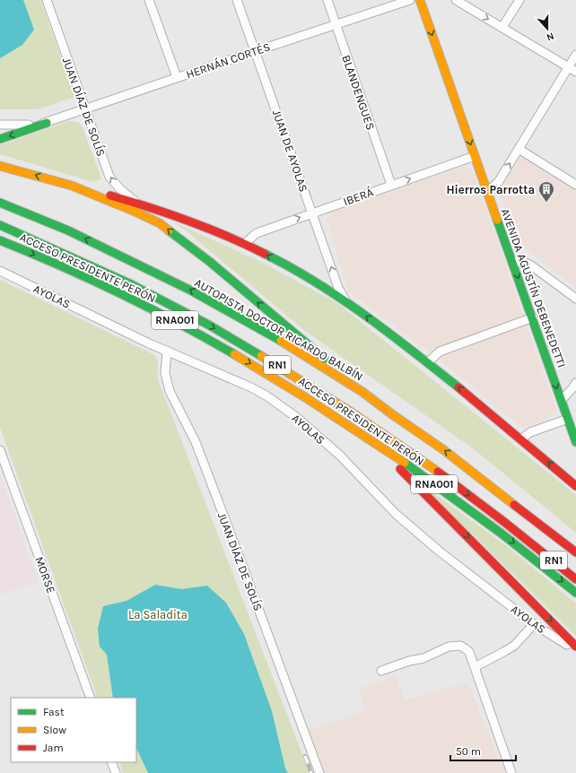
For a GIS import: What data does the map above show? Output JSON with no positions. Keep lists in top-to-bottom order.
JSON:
{
  "streets": {
    "main road": [
      "ACCESO PRESIDENTE PERÓN",
      "AVENIDA AGUSTÍN DEBENEDETTI",
      "RNA001",
      "AUTOPISTA DOCTOR RICARDO BALBÍN",
      "RN1"
    ],
    "street": [
      "HERNÁN CORTÉS",
      "BLANDENGUES",
      "JUAN DÍAZ DE SOLÍS",
      "JUAN DE AYOLAS",
      "IBERÁ",
      "AYOLAS",
      "MORSE"
    ]
  },
  "crossings": [
    ["HERNÁN CORTÉS", "BLANDENGUES"],
    ["HERNÁN CORTÉS", "JUAN DÍAZ DE SOLÍS"],
    ["HERNÁN CORTÉS", "JUAN DE AYOLAS"],
    ["BLANDENGUES", "IBERÁ"],
    ["JUAN DÍAZ DE SOLÍS", "AYOLAS"],
    ["JUAN DE AYOLAS", "IBERÁ"],
    ["IBERÁ", "AVENIDA AGUSTÍN DEBENEDETTI"]
  ],
  "one_way": ["IBERÁ", "AVENIDA AGUSTÍN DEBENEDETTI"],
  "parks": ["La Saladita"],
  "places": {
    "building": ["Hierros Parrotta"]
  },
  "legend": ["Fast", "Slow", "Jam"],
  "scale_bar": "50 m",
  "north": "bottom"
}
